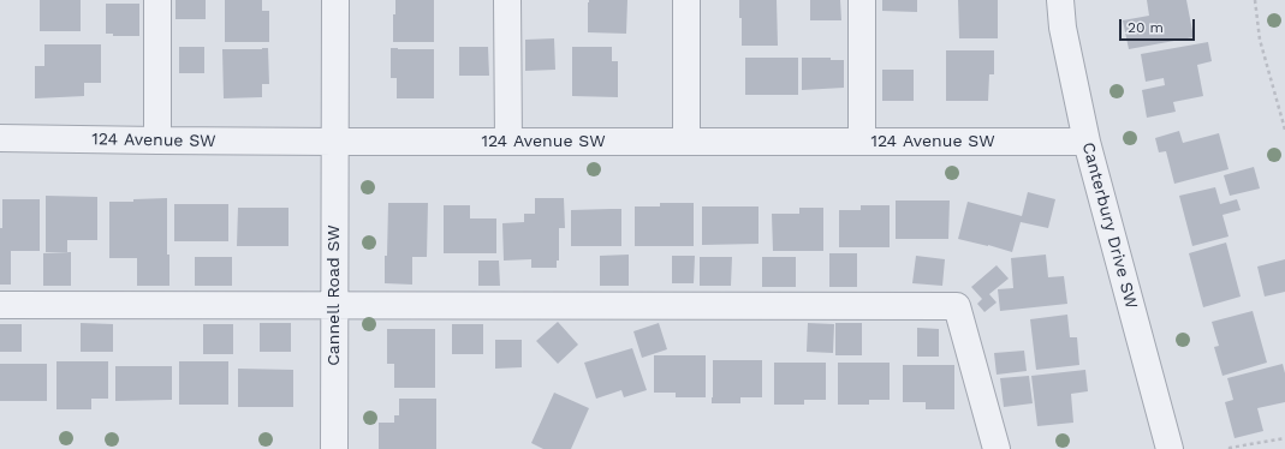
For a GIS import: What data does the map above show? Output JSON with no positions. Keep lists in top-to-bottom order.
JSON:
{
  "streets": {
    "street": ["124 Avenue SW", "Canterbury Drive SW", "Cannell Road SW"]
  },
  "crossings": [
    ["124 Avenue SW", "Canterbury Drive SW"],
    ["124 Avenue SW", "Cannell Road SW"]
  ],
  "scale_bar": "20 m"
}
